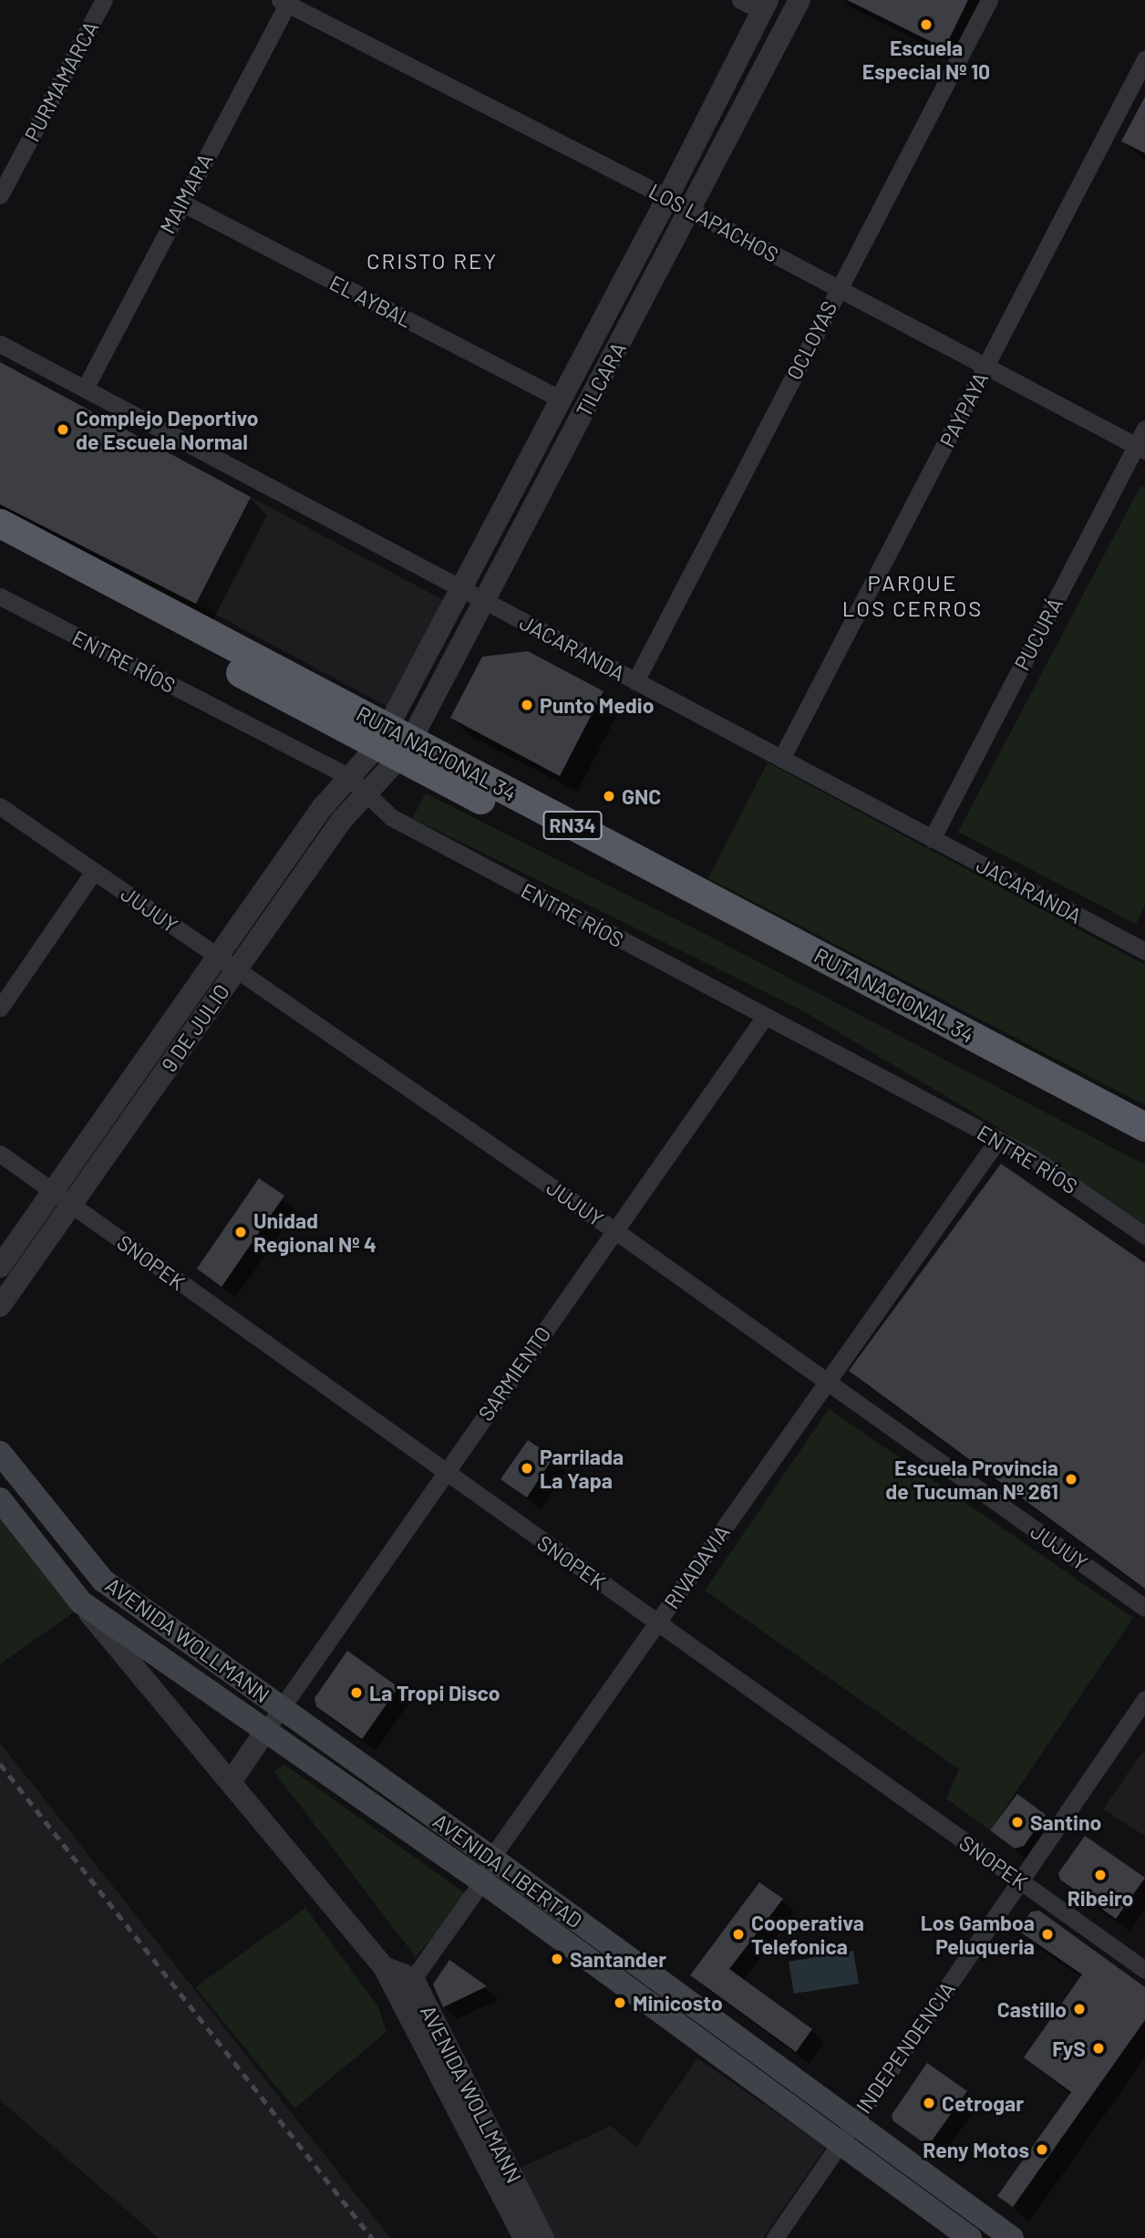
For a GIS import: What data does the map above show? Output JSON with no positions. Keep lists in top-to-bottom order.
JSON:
{
  "streets": {
    "highway": ["RUTA NACIONAL 34", "RN34"],
    "main road": ["AVENIDA WOLLMANN", "AVENIDA LIBERTAD"],
    "street": [
      "PURMAMARCA",
      "MAIMARA",
      "LOS LAPACHOS",
      "EL AYBAL",
      "OCLOYAS",
      "TILCARA",
      "PAYPAYA",
      "PUCURÁ",
      "JACARANDA",
      "ENTRE RÍOS",
      "JUJUY",
      "9 DE JULIO",
      "SNOPEK",
      "SARMIENTO",
      "RIVADAVIA",
      "INDEPENDENCIA"
    ]
  },
  "crossings": [
    ["MAIMARA", "LOS LAPACHOS"],
    ["MAIMARA", "EL AYBAL"],
    ["MAIMARA", "JACARANDA"],
    ["LOS LAPACHOS", "OCLOYAS"],
    ["LOS LAPACHOS", "TILCARA"],
    ["LOS LAPACHOS", "PAYPAYA"],
    ["LOS LAPACHOS", "PUCURÁ"],
    ["EL AYBAL", "TILCARA"],
    ["OCLOYAS", "JACARANDA"],
    ["TILCARA", "JACARANDA"],
    ["TILCARA", "RUTA NACIONAL 34"],
    ["TILCARA", "9 DE JULIO"],
    ["PAYPAYA", "JACARANDA"],
    ["PUCURÁ", "JACARANDA"],
    ["ENTRE RÍOS", "9 DE JULIO"],
    ["ENTRE RÍOS", "SARMIENTO"],
    ["ENTRE RÍOS", "RIVADAVIA"],
    ["RUTA NACIONAL 34", "9 DE JULIO"],
    ["JUJUY", "9 DE JULIO"],
    ["JUJUY", "SARMIENTO"],
    ["JUJUY", "RIVADAVIA"],
    ["9 DE JULIO", "SNOPEK"],
    ["SNOPEK", "SARMIENTO"],
    ["SNOPEK", "RIVADAVIA"],
    ["SNOPEK", "INDEPENDENCIA"],
    ["SARMIENTO", "AVENIDA WOLLMANN"],
    ["SARMIENTO", "AVENIDA LIBERTAD"],
    ["RIVADAVIA", "AVENIDA WOLLMANN"],
    ["RIVADAVIA", "AVENIDA LIBERTAD"],
    ["AVENIDA WOLLMANN", "AVENIDA LIBERTAD"],
    ["AVENIDA LIBERTAD", "INDEPENDENCIA"]
  ],
  "districts": ["CRISTO REY", "PARQUE LOS CERROS"],
  "places": [
    "Escuela Especial Nº 10",
    "Complejo Deportivo de Escuela Normal",
    "Punto Medio",
    "GNC",
    "Unidad Regional Nº 4",
    "Parrilada La Yapa",
    "Escuela Provincia de Tucuman Nº 261",
    "La Tropi Disco",
    "Santino",
    "Ribeiro",
    "Cooperativa Telefonica",
    "Los Gamboa Peluqueria",
    "Santander",
    "Minicosto",
    "Castillo",
    "FyS",
    "Cetrogar",
    "Reny Motos"
  ]
}
